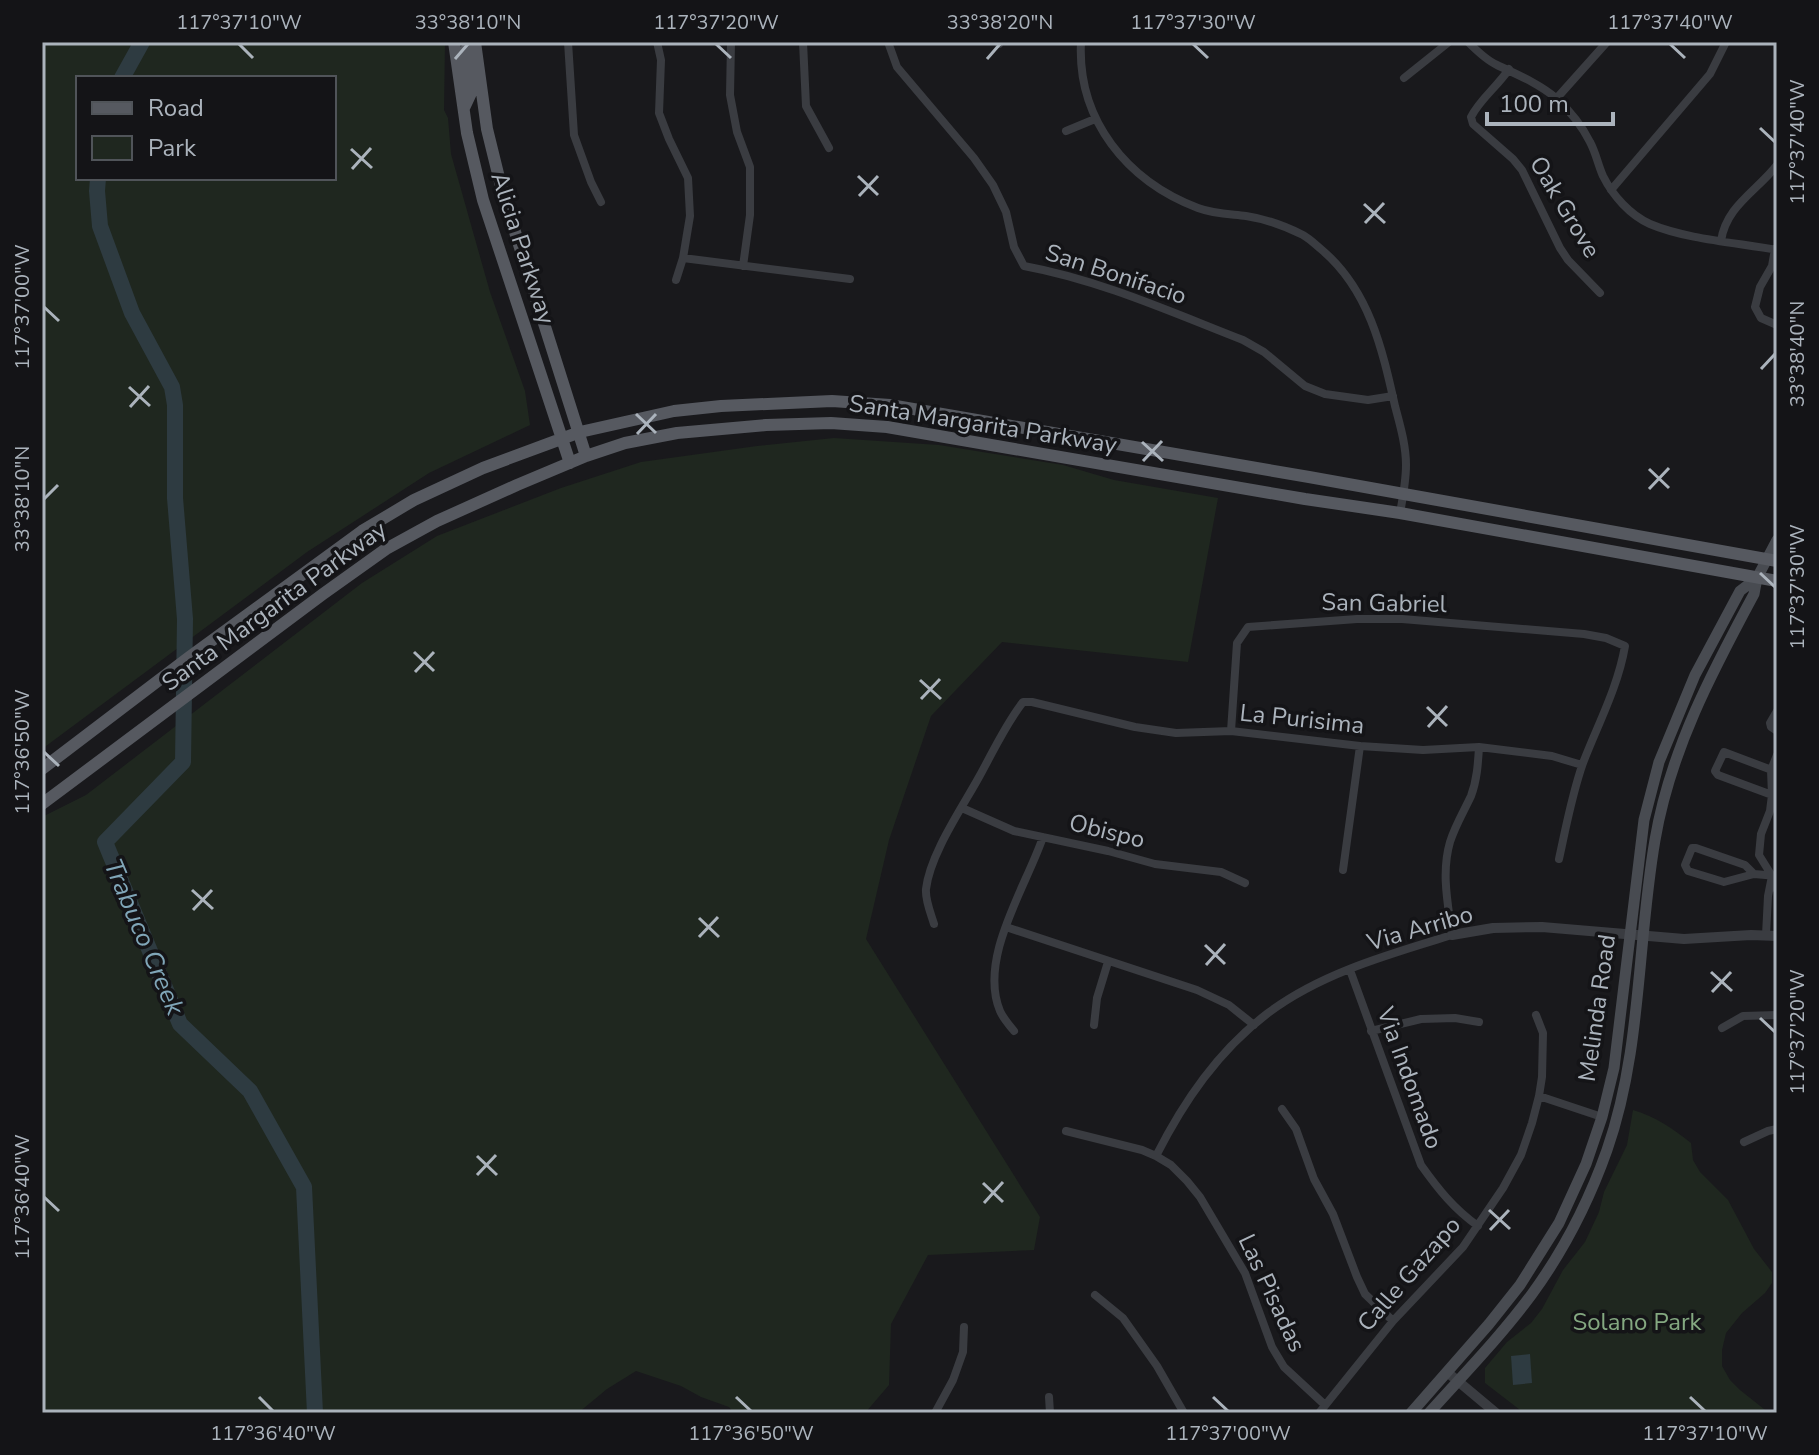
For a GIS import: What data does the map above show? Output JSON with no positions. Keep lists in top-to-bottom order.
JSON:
{
  "streets": {
    "main road": ["Alicia Parkway", "Santa Margarita Parkway", "Melinda Road"],
    "street": [
      "Oak Grove",
      "San Bonifacio",
      "San Gabriel",
      "La Purisima",
      "Obispo",
      "Via Arribo",
      "Via Indomado",
      "Calle Gazapo",
      "Las Pisadas"
    ]
  },
  "crossings": [
    ["Alicia Parkway", "Santa Margarita Parkway"],
    ["Santa Margarita Parkway", "Melinda Road"],
    ["San Gabriel", "La Purisima"],
    ["La Purisima", "Obispo"],
    ["Via Arribo", "Melinda Road"],
    ["Via Arribo", "Via Indomado"],
    ["Via Arribo", "Las Pisadas"],
    ["Via Indomado", "Calle Gazapo"],
    ["Calle Gazapo", "Las Pisadas"]
  ],
  "water": ["Trabuco Creek"],
  "parks": ["Solano Park"],
  "legend": ["Road", "Park"],
  "scale_bar": "100 m",
  "coordinates": [
    "117°37'10\"W",
    "33°38'10\"N",
    "117°37'20\"W",
    "33°38'20\"N",
    "117°37'30\"W",
    "117°37'40\"W",
    "117°37'00\"W",
    "33°38'40\"N",
    "117°36'50\"W",
    "117°36'40\"W"
  ]
}
